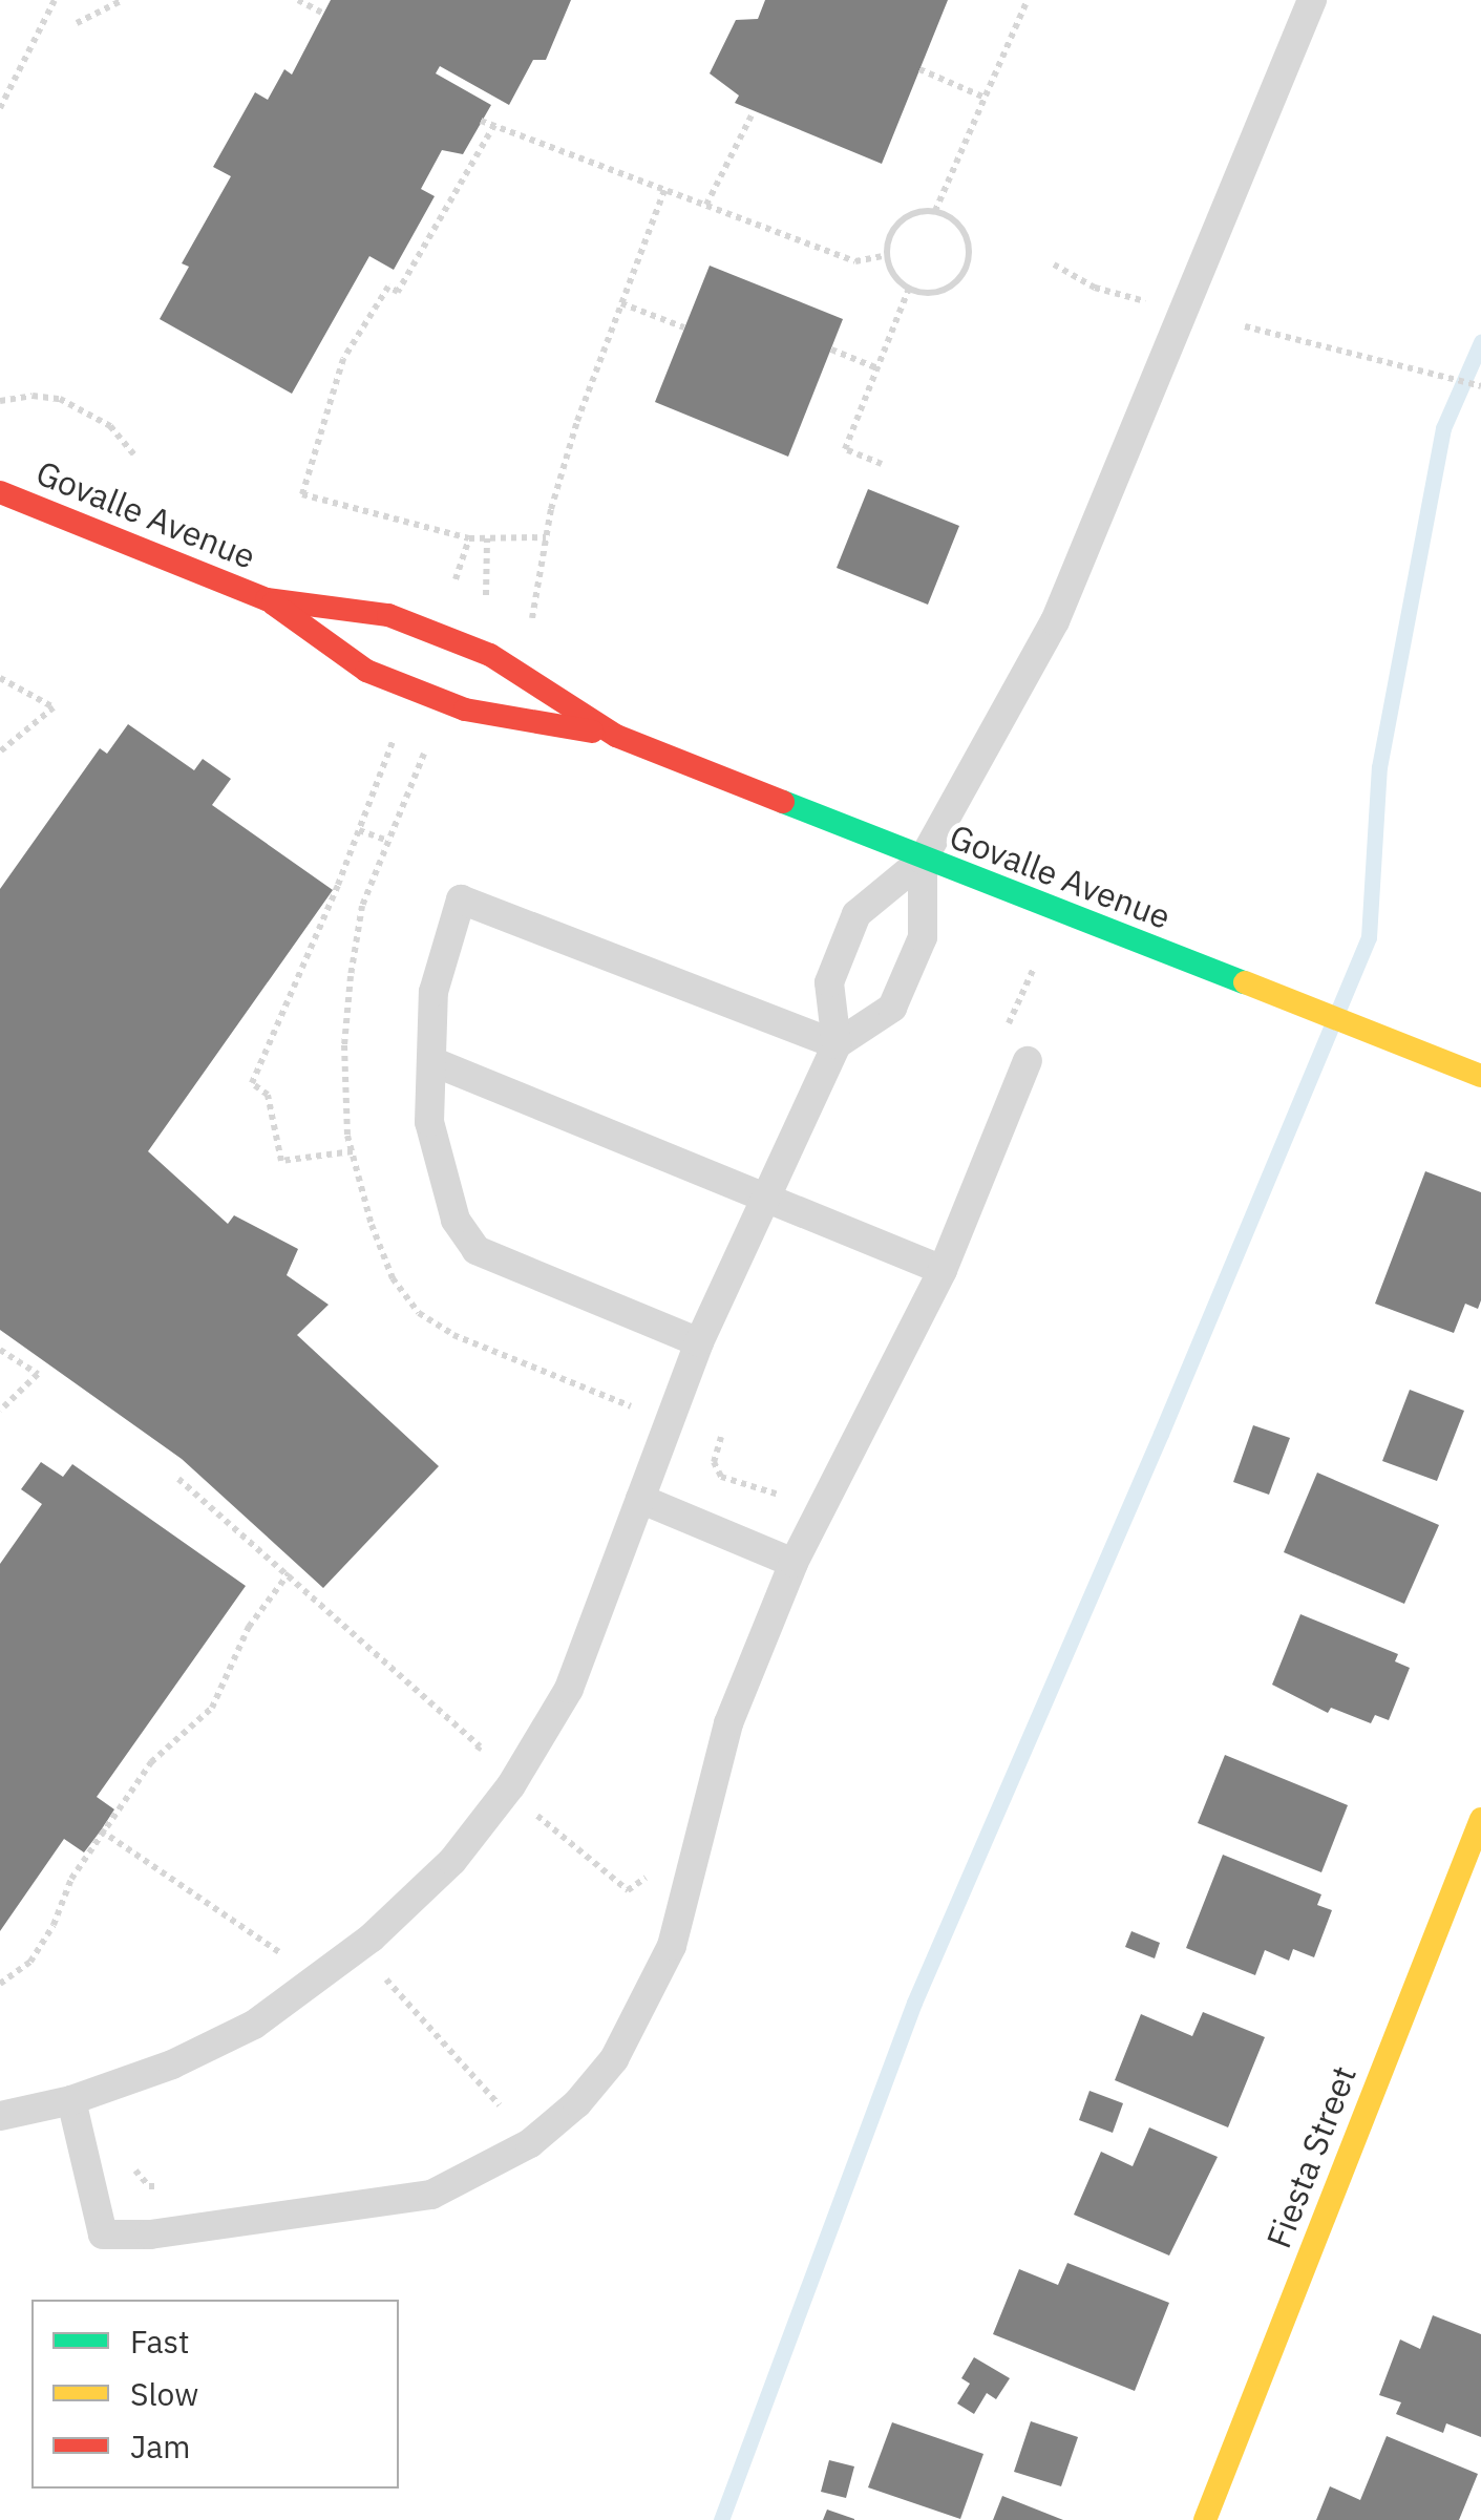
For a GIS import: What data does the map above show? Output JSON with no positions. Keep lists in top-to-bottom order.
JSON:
{
  "streets": {
    "street": ["Govalle Avenue", "Fiesta Street"]
  },
  "legend": ["Fast", "Slow", "Jam"]
}
